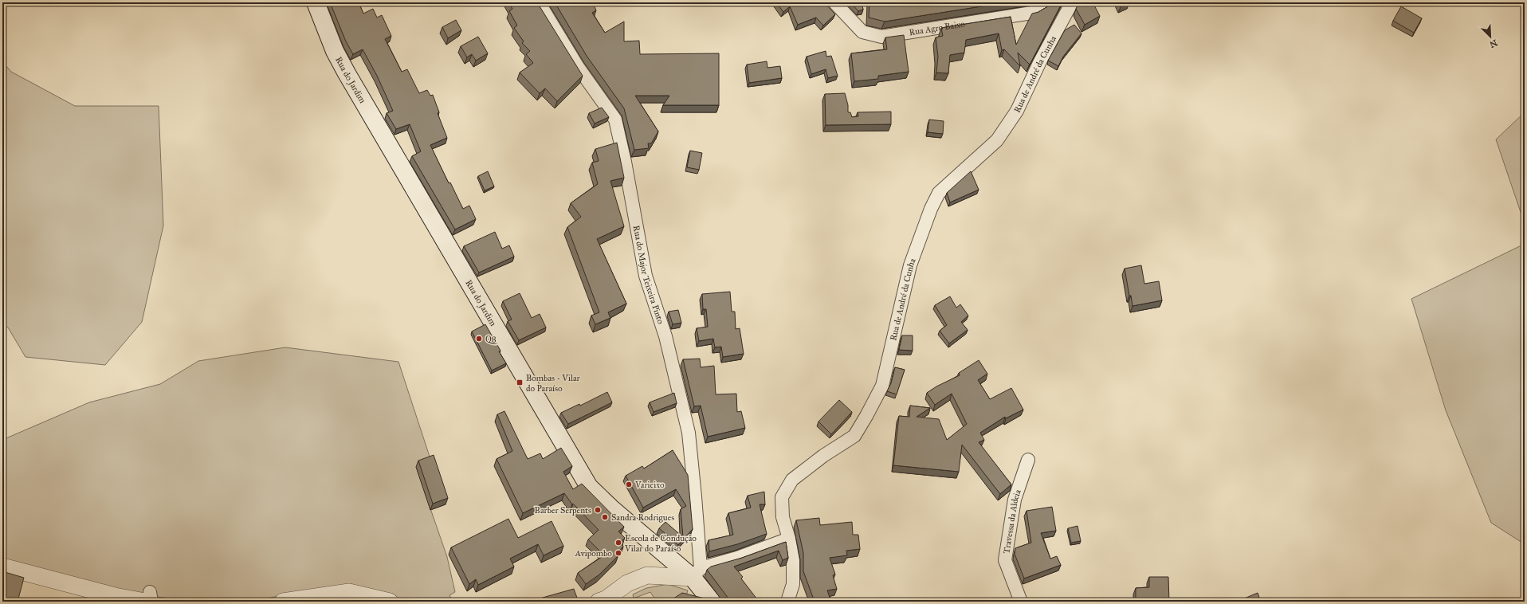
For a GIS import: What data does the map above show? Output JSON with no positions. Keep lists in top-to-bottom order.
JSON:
{
  "streets": {
    "main road": ["Rua do Jardim"],
    "street": [
      "Rua Agro Baixo",
      "Rua de André da Cunha",
      "Rua do Major Teixeira Pinto",
      "Travessa da Aldeia"
    ]
  },
  "crossings": [
    ["Rua do Jardim", "Rua do Major Teixeira Pinto"]
  ],
  "places": {
    "other": [
      "Q8",
      "Varieixo",
      "Barber Serpents",
      "Sandra Rodrigues",
      "Escola de Condução Vilar do Paraíso",
      "Avipombo"
    ],
    "transit": ["Bombas - Vilar do Paraíso"]
  },
  "north": "bottom right"
}
